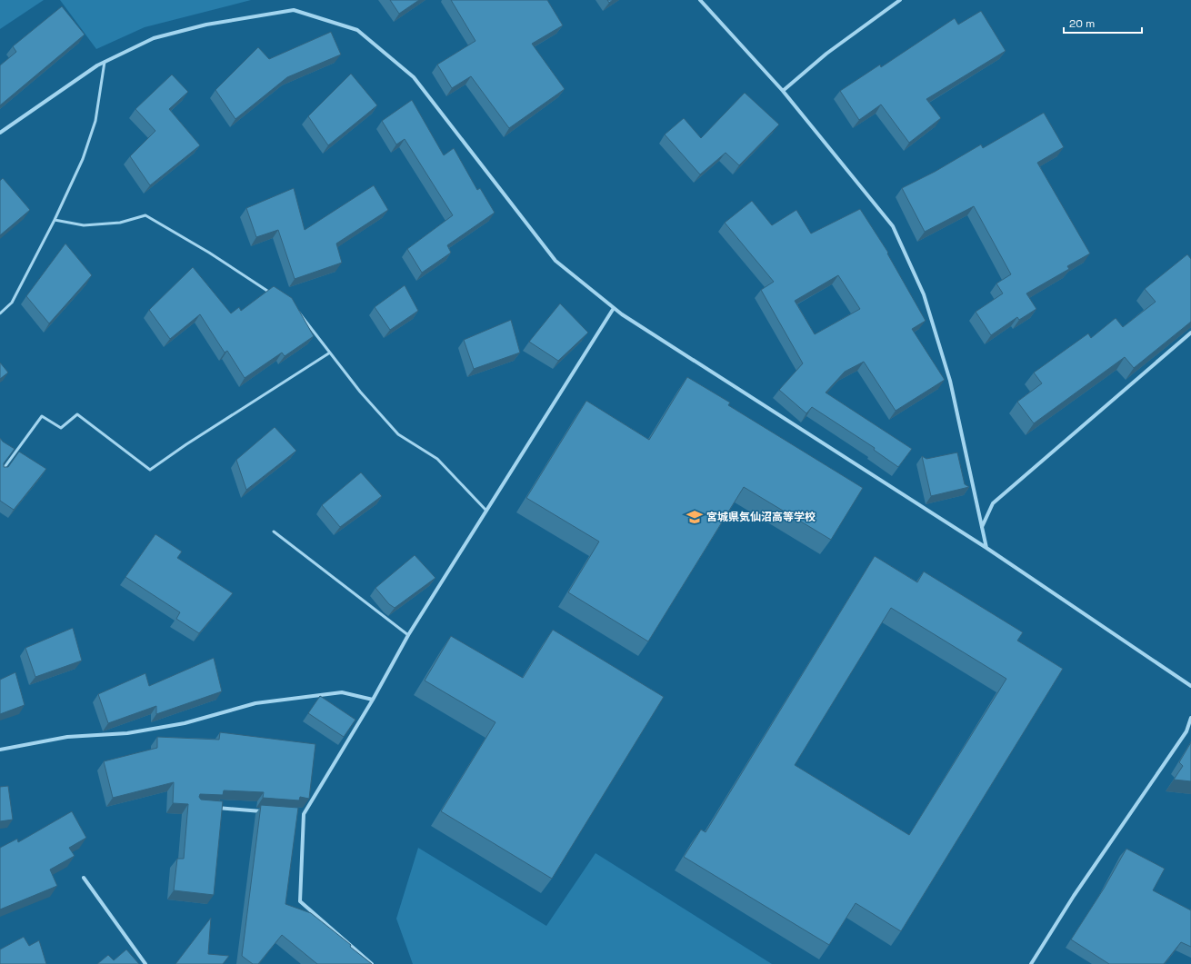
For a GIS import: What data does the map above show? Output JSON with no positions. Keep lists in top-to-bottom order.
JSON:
{
  "places": {
    "school or university": ["宮城県気仙沼高等学校"]
  },
  "scale_bar": "20 m"
}
